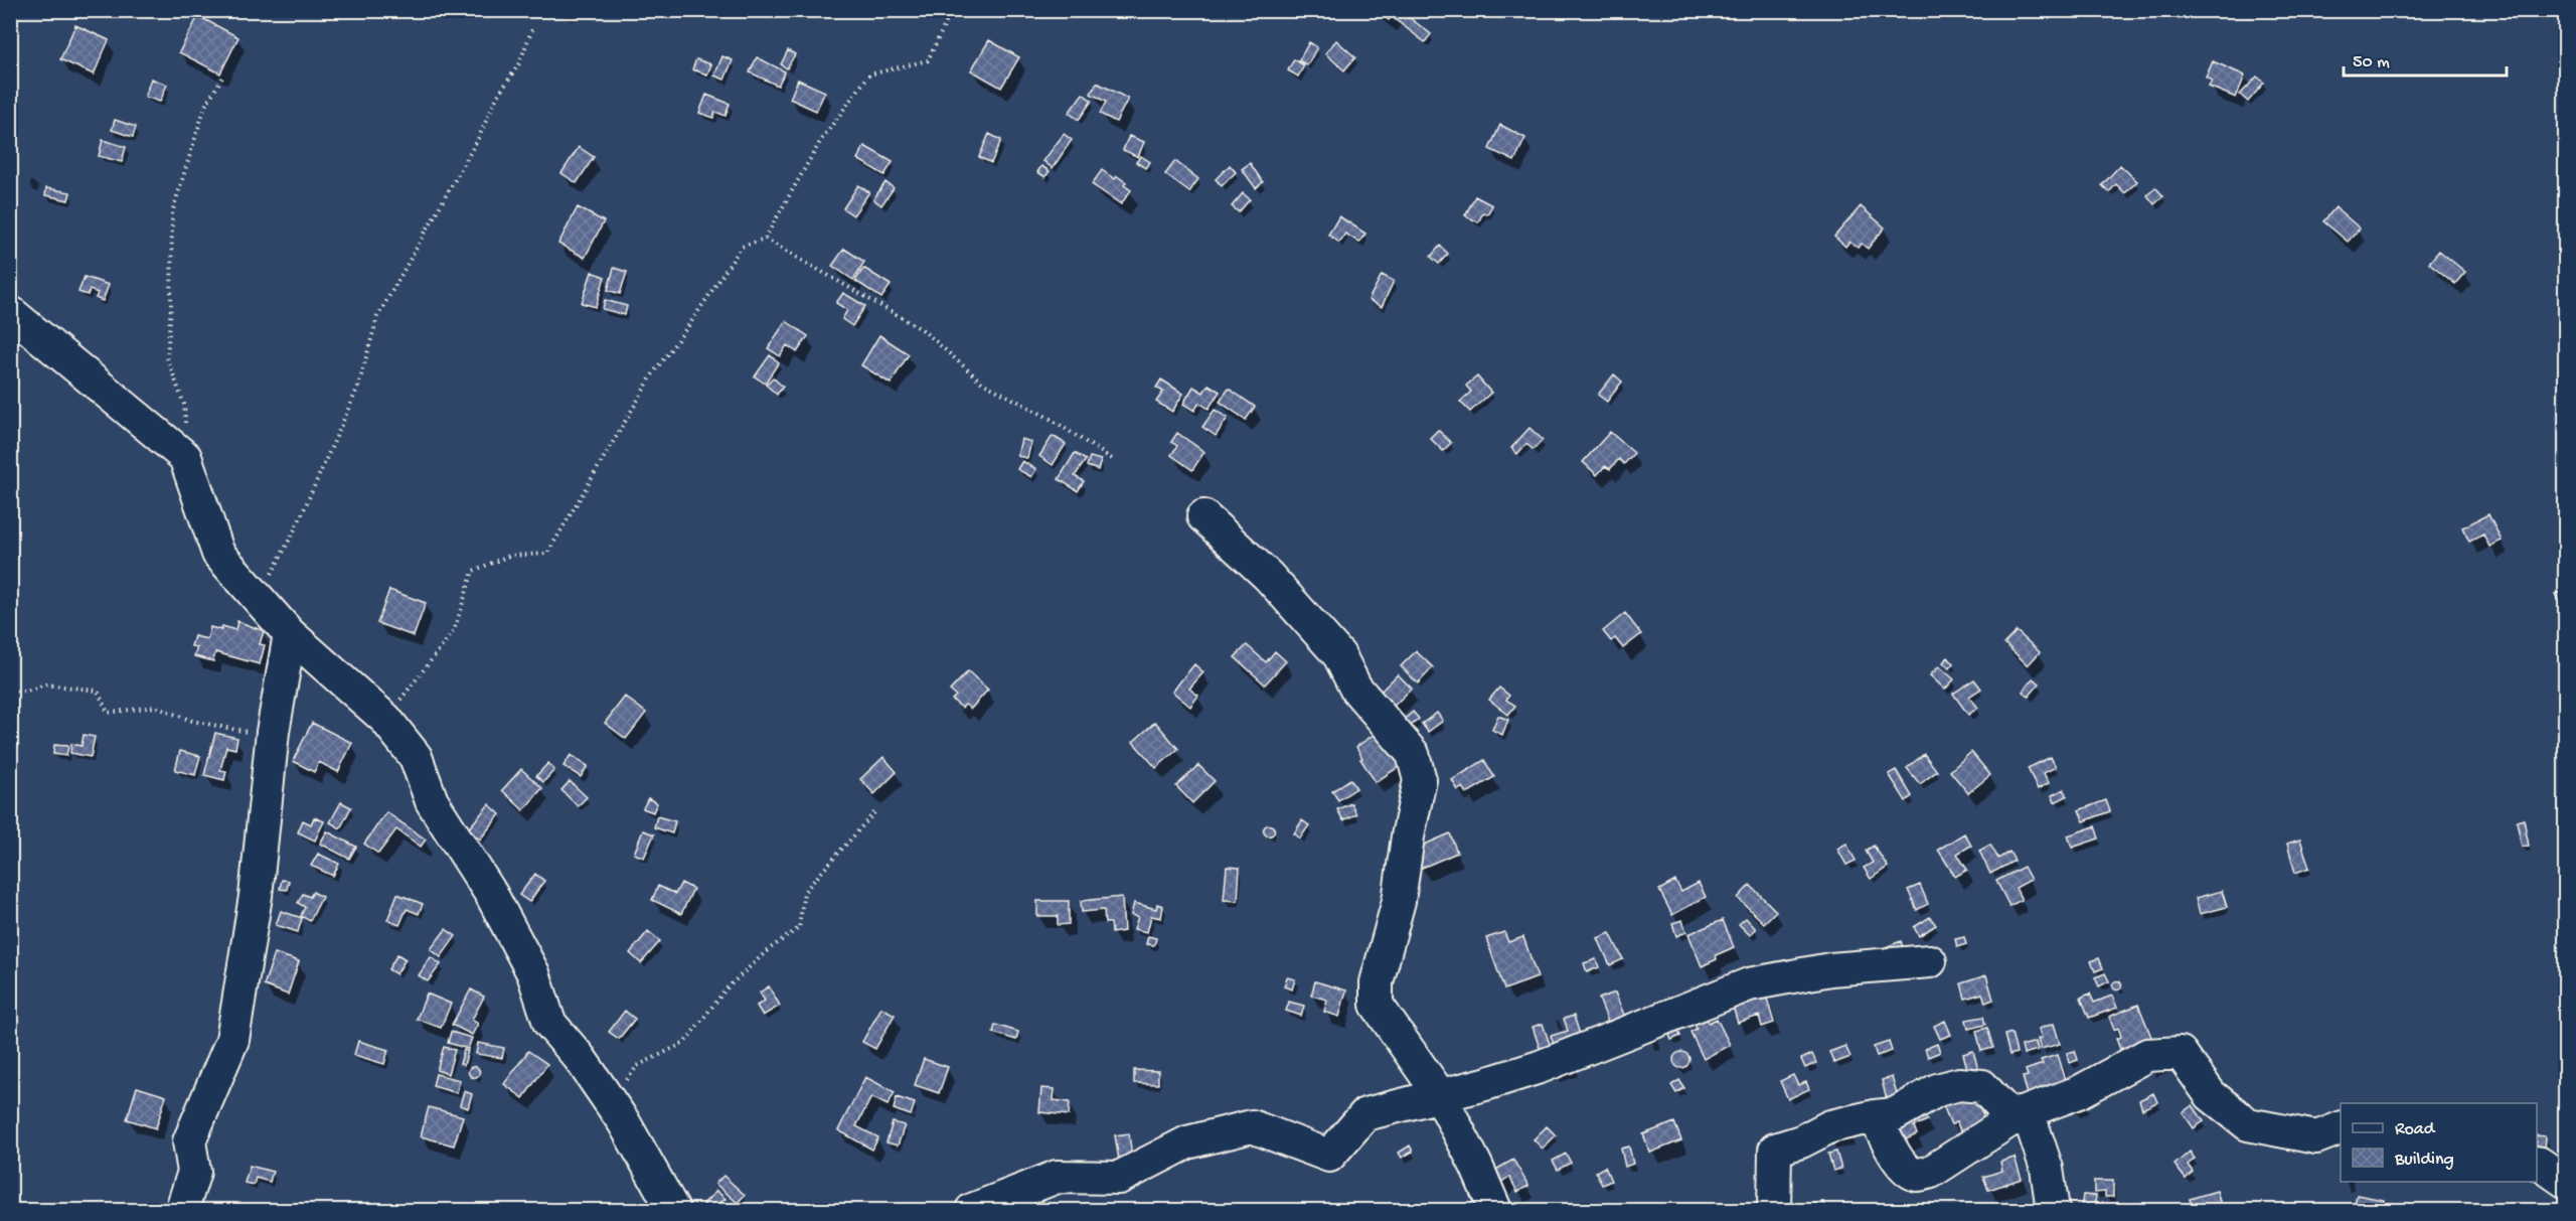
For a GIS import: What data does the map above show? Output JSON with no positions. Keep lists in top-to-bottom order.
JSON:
{
  "legend": ["Road", "Building"],
  "scale_bar": "50 m"
}
